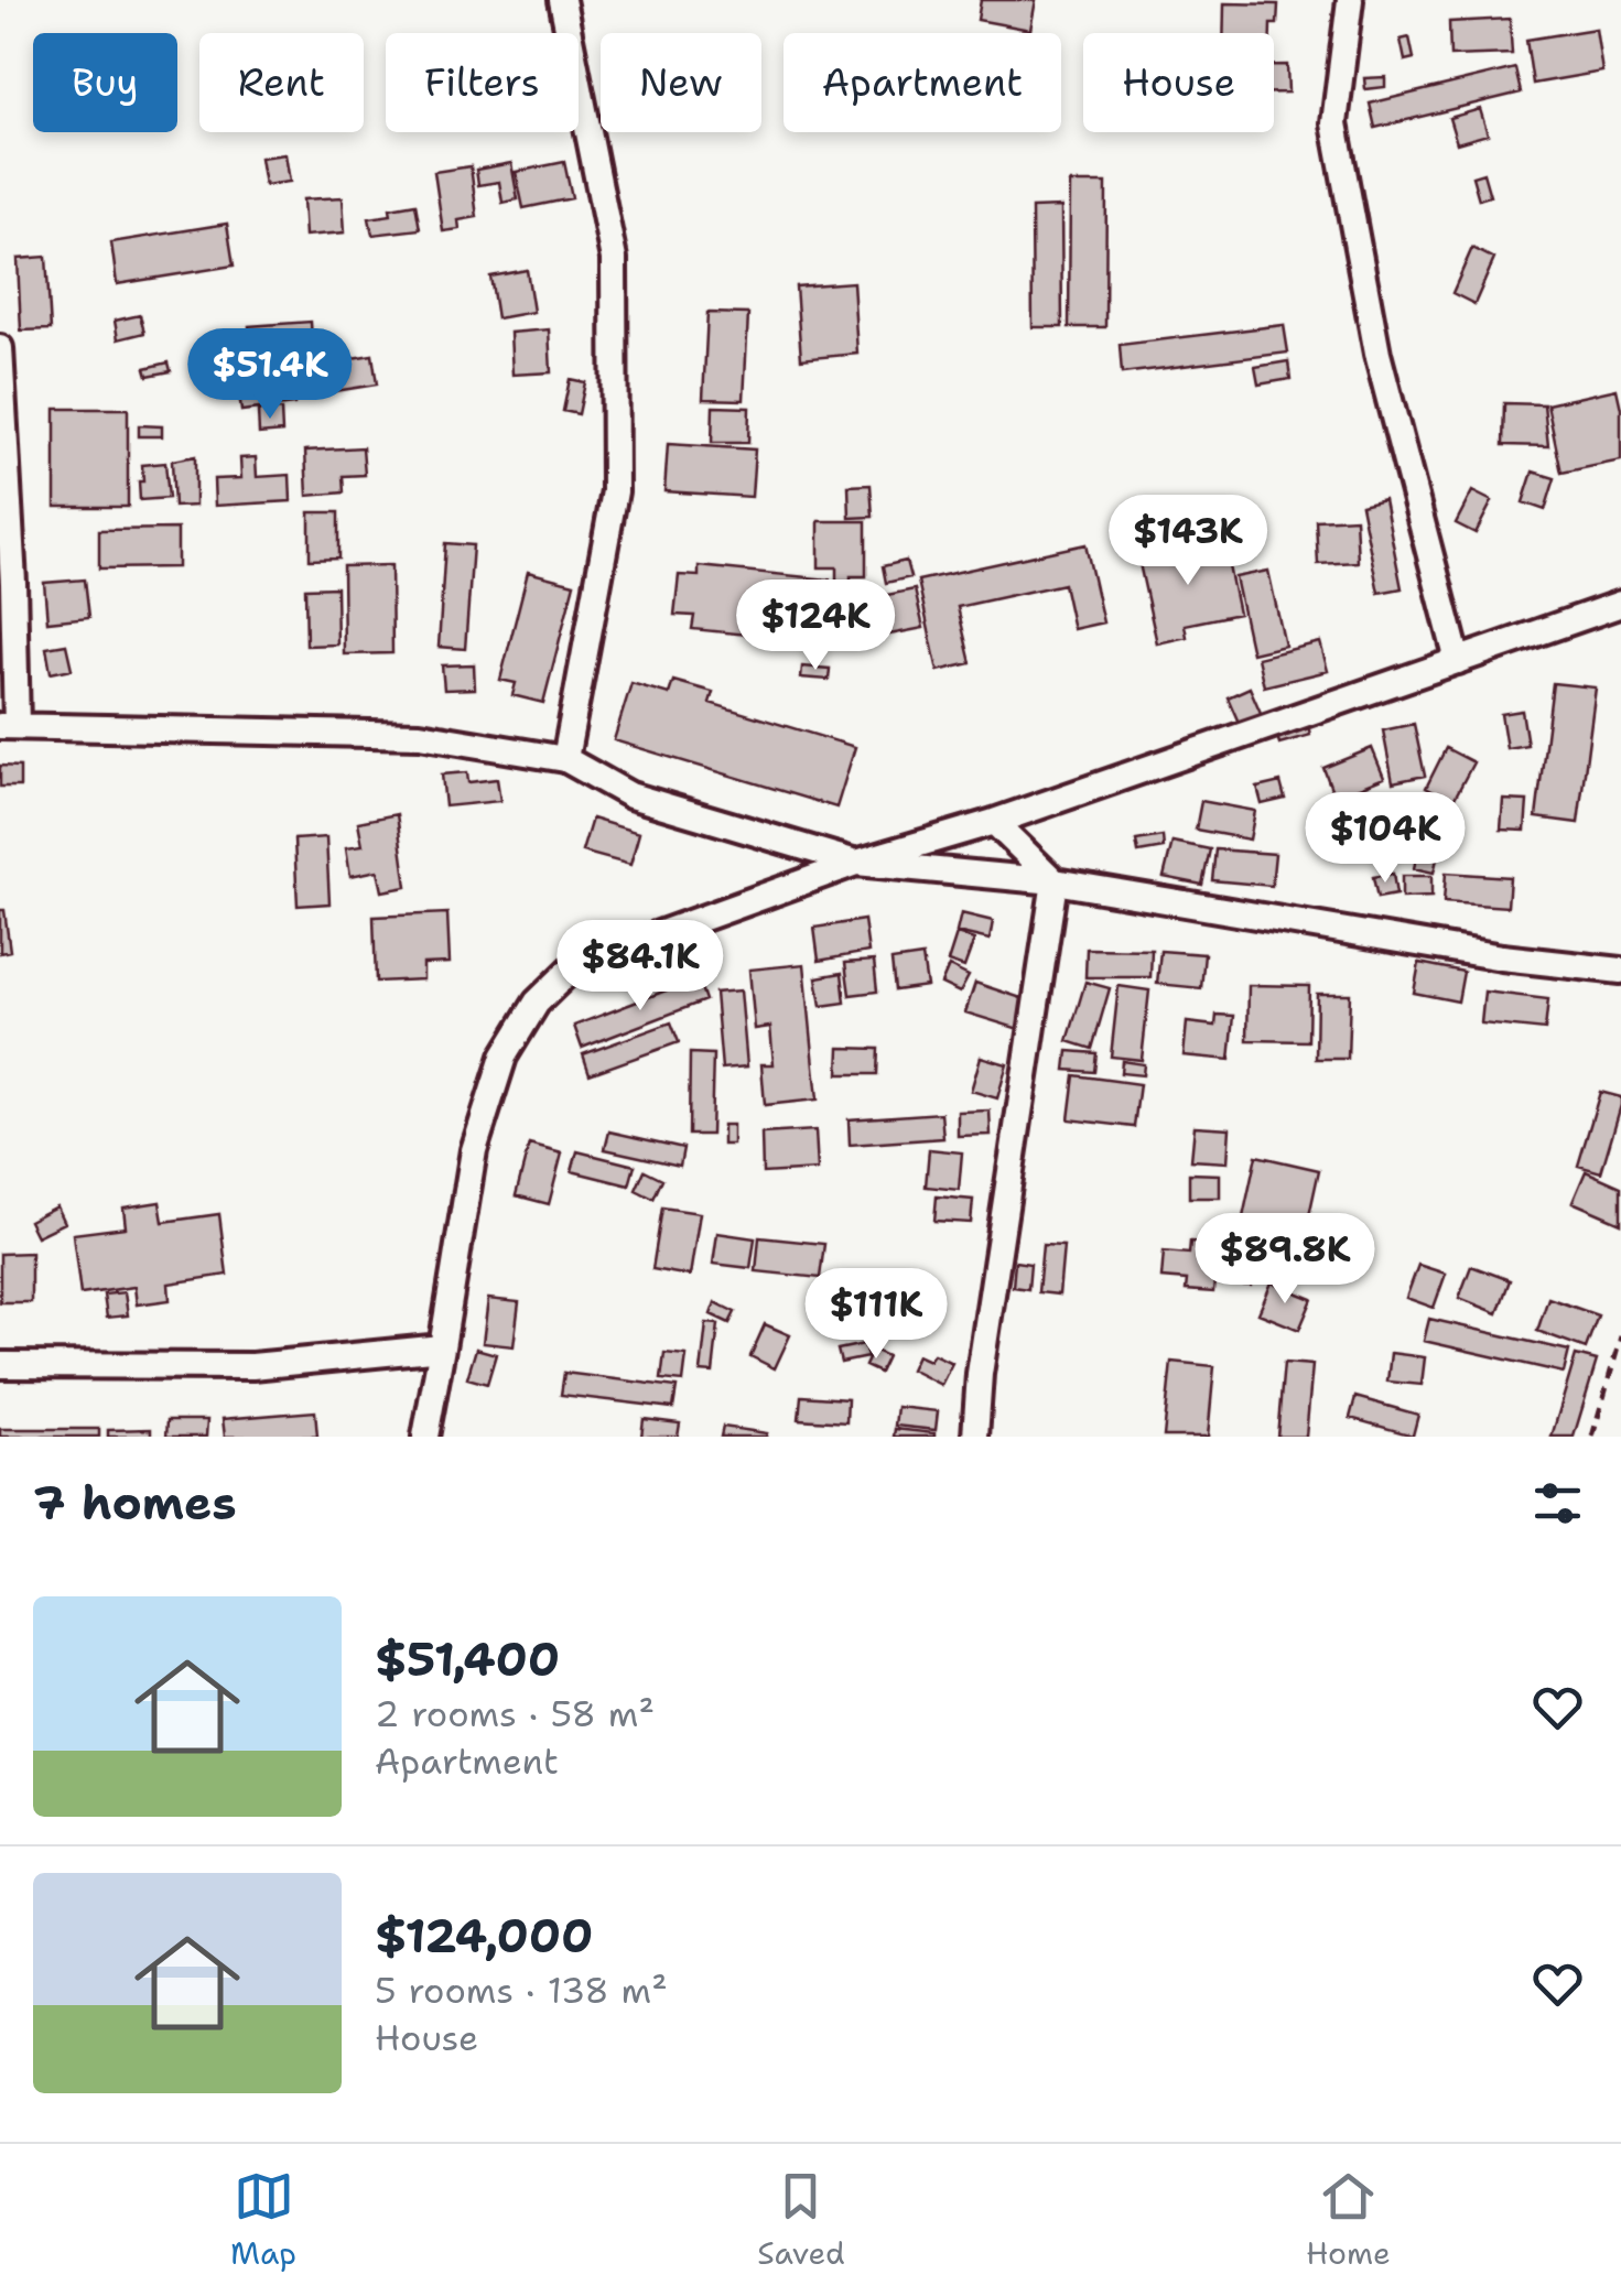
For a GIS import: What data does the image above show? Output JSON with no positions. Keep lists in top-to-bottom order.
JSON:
{
  "page": {
    "chip": [
      "Buy",
      "Rent",
      "Filters",
      "New",
      "Apartment",
      "House"
    ],
    "price": [
      "$51.4K",
      "$143K",
      "$124K",
      "$104K",
      "$84.1K",
      "$89.8K",
      "$111K"
    ],
    "heading": "7 homes",
    "list": [
      {
        "name": "$51,400",
        "note": "2 rooms · 58 m² · Apartment"
      },
      {
        "name": "$124,000",
        "note": "5 rooms · 138 m² · House"
      }
    ],
    "tabs": ["Map", "Saved", "Home"]
  }
}
